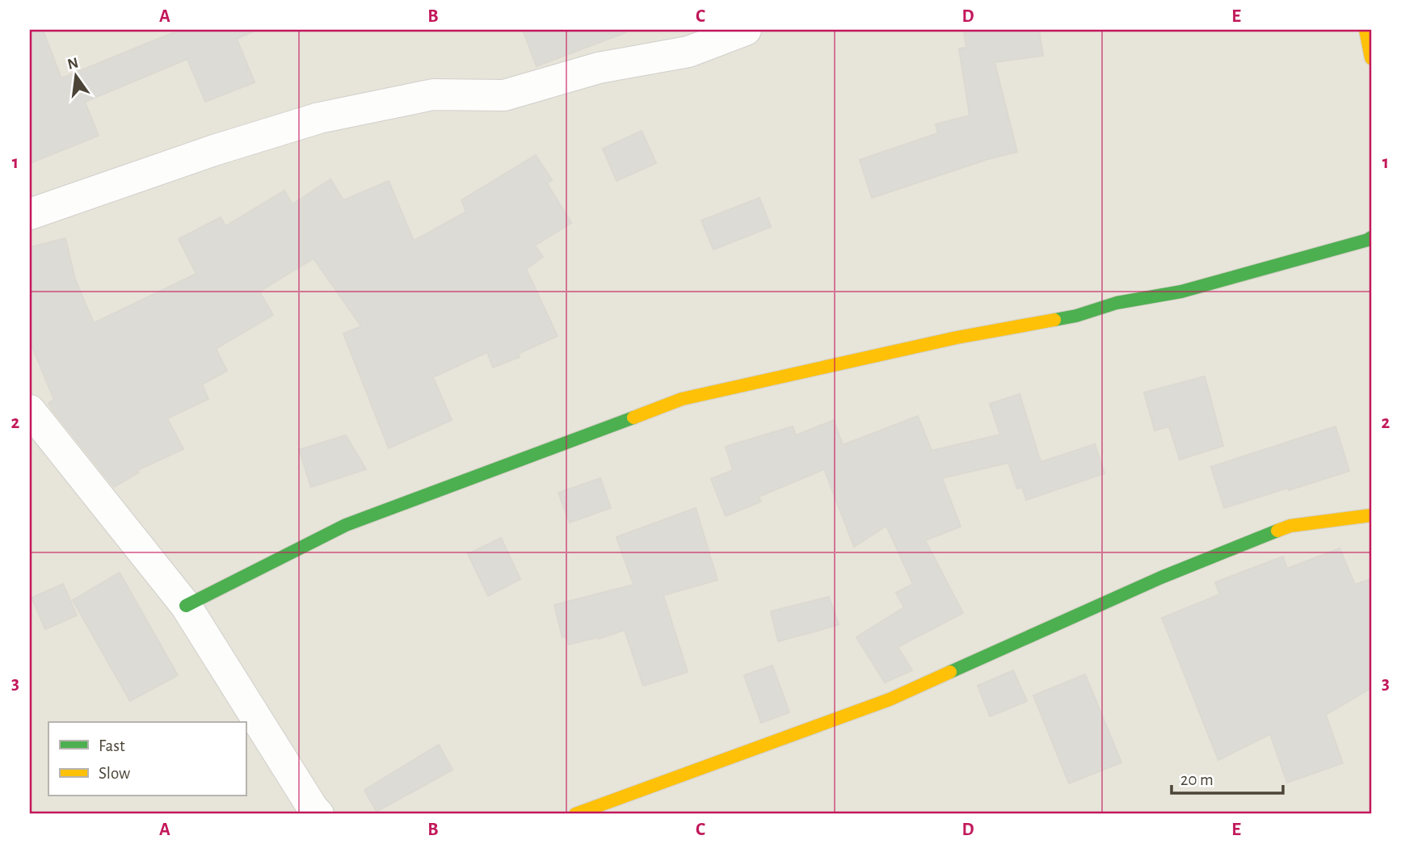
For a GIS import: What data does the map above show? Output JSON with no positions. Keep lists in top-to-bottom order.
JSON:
{
  "legend": ["Fast", "Slow"],
  "scale_bar": "20 m",
  "north": "top",
  "grid": {
    "columns": [
      "A",
      "B",
      "C",
      "D",
      "E"
    ],
    "rows": ["1", "2", "3"]
  }
}
